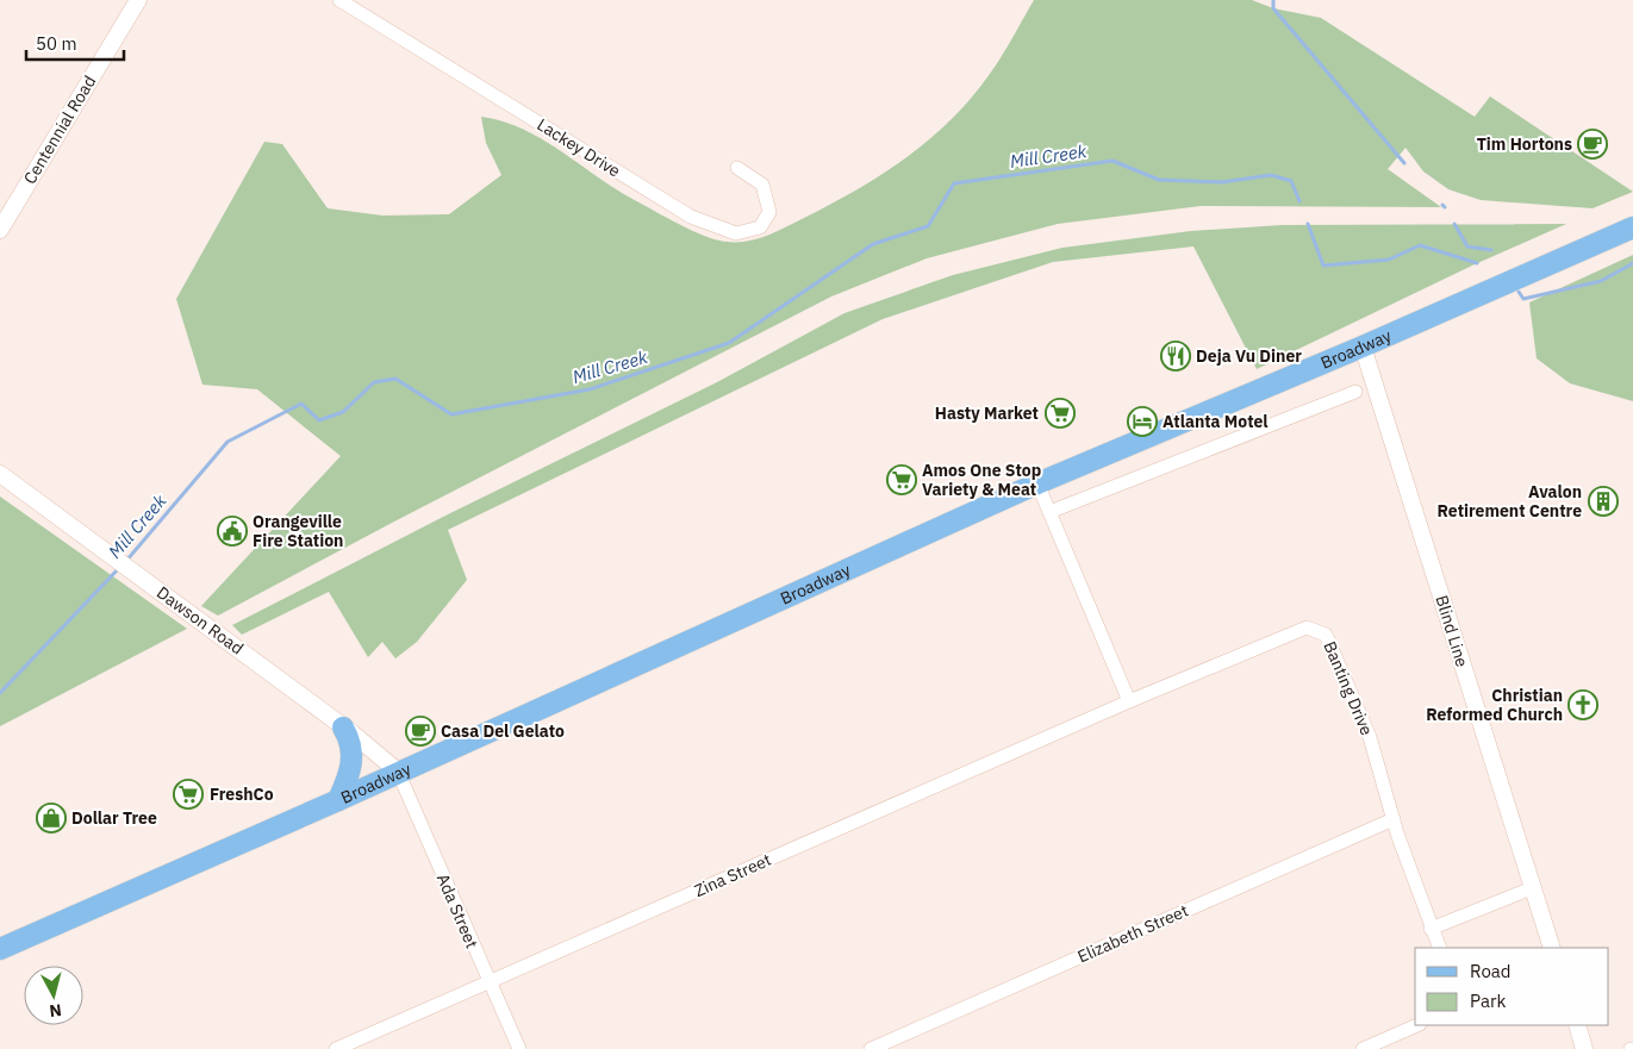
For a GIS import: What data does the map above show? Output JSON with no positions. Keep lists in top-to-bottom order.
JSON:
{
  "streets": {
    "main road": ["Broadway"],
    "street": [
      "Centennial Road",
      "Lackey Drive",
      "Dawson Road",
      "Blind Line",
      "Banting Drive",
      "Zina Street",
      "Ada Street",
      "Elizabeth Street"
    ]
  },
  "crossings": [
    ["Broadway", "Dawson Road"],
    ["Broadway", "Blind Line"],
    ["Broadway", "Ada Street"],
    ["Dawson Road", "Ada Street"],
    ["Banting Drive", "Zina Street"],
    ["Banting Drive", "Elizabeth Street"],
    ["Zina Street", "Ada Street"]
  ],
  "water": ["Mill Creek"],
  "places": {
    "cafe": ["Tim Hortons", "Casa Del Gelato"],
    "restaurant": ["Deja Vu Diner"],
    "supermarket": ["Hasty Market", "Amos One Stop Variety & Meat", "FreshCo"],
    "hotel": ["Atlanta Motel"],
    "building": ["Avalon Retirement Centre"],
    "public building": ["Orangeville Fire Station"],
    "church": ["Christian Reformed Church"],
    "shop": ["Dollar Tree"]
  },
  "legend": ["Road", "Park"],
  "scale_bar": "50 m",
  "north": "bottom"
}
